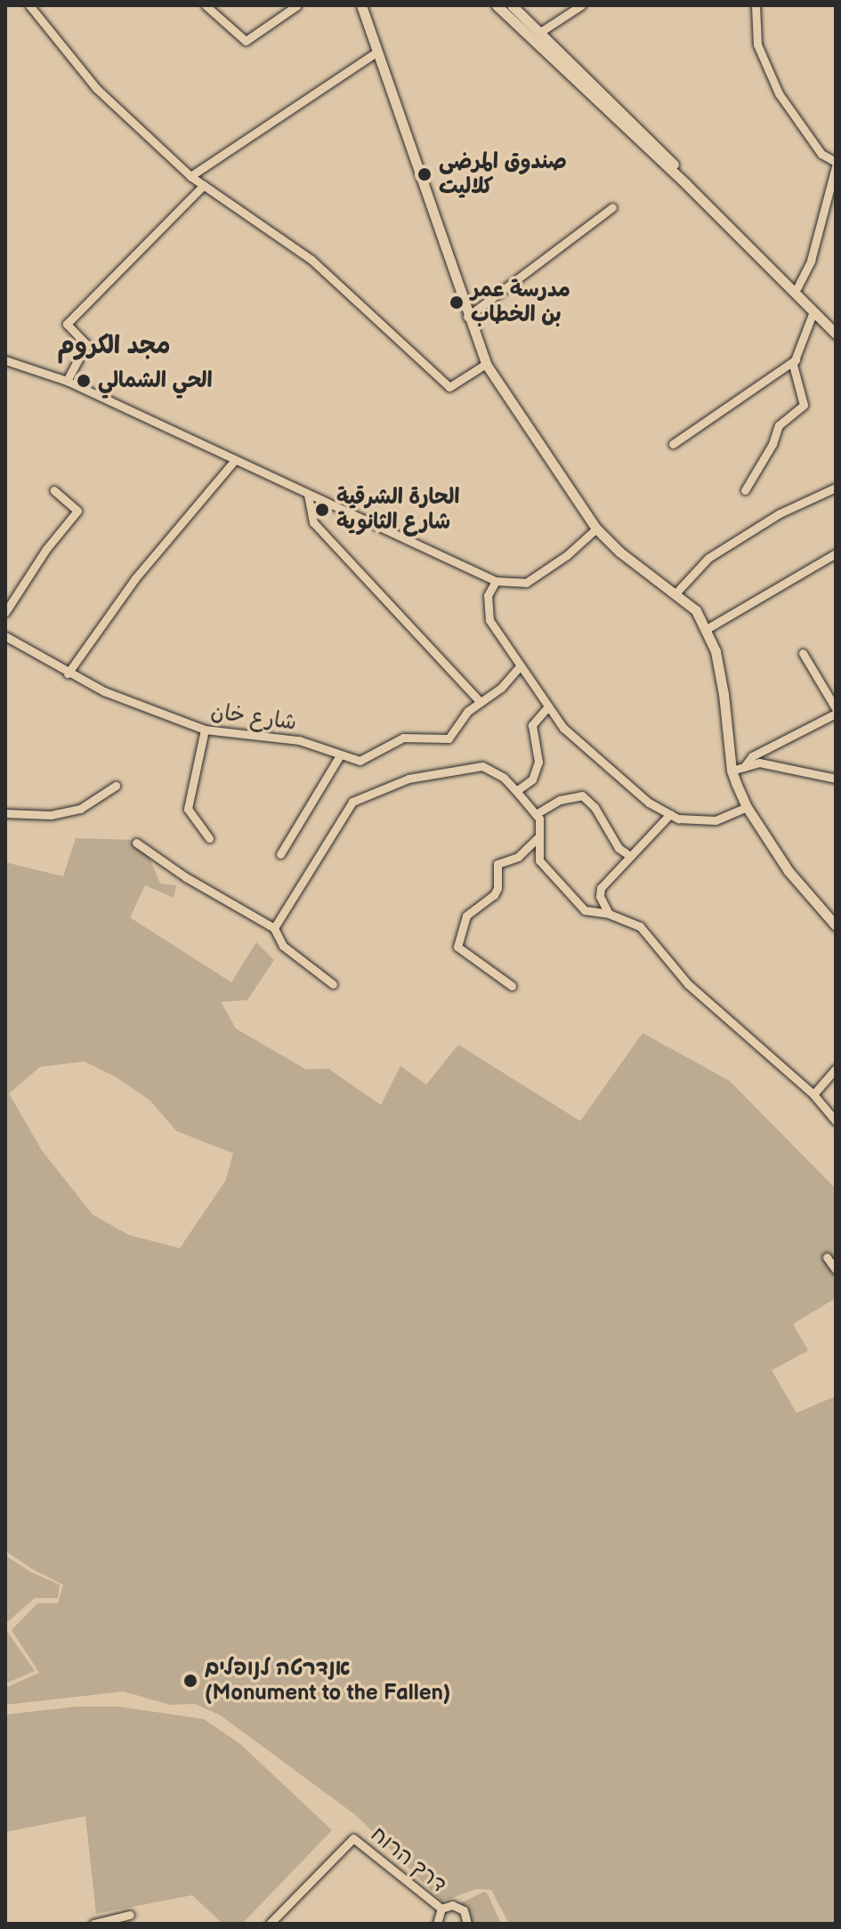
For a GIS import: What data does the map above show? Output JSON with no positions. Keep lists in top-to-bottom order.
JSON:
{
  "streets": {
    "street": ["شارع خان", "דרך הרוח"]
  },
  "districts": ["مجد الكروم"],
  "places": [
    "صندوق المرضى كلاليت",
    "مدرسة عمر بن الخطاب",
    "الحي الشمالي",
    "الحارة الشرقية شارع الثانوية",
    "אנדרטה לנופלים (Monument to the Fallen)"
  ]
}
